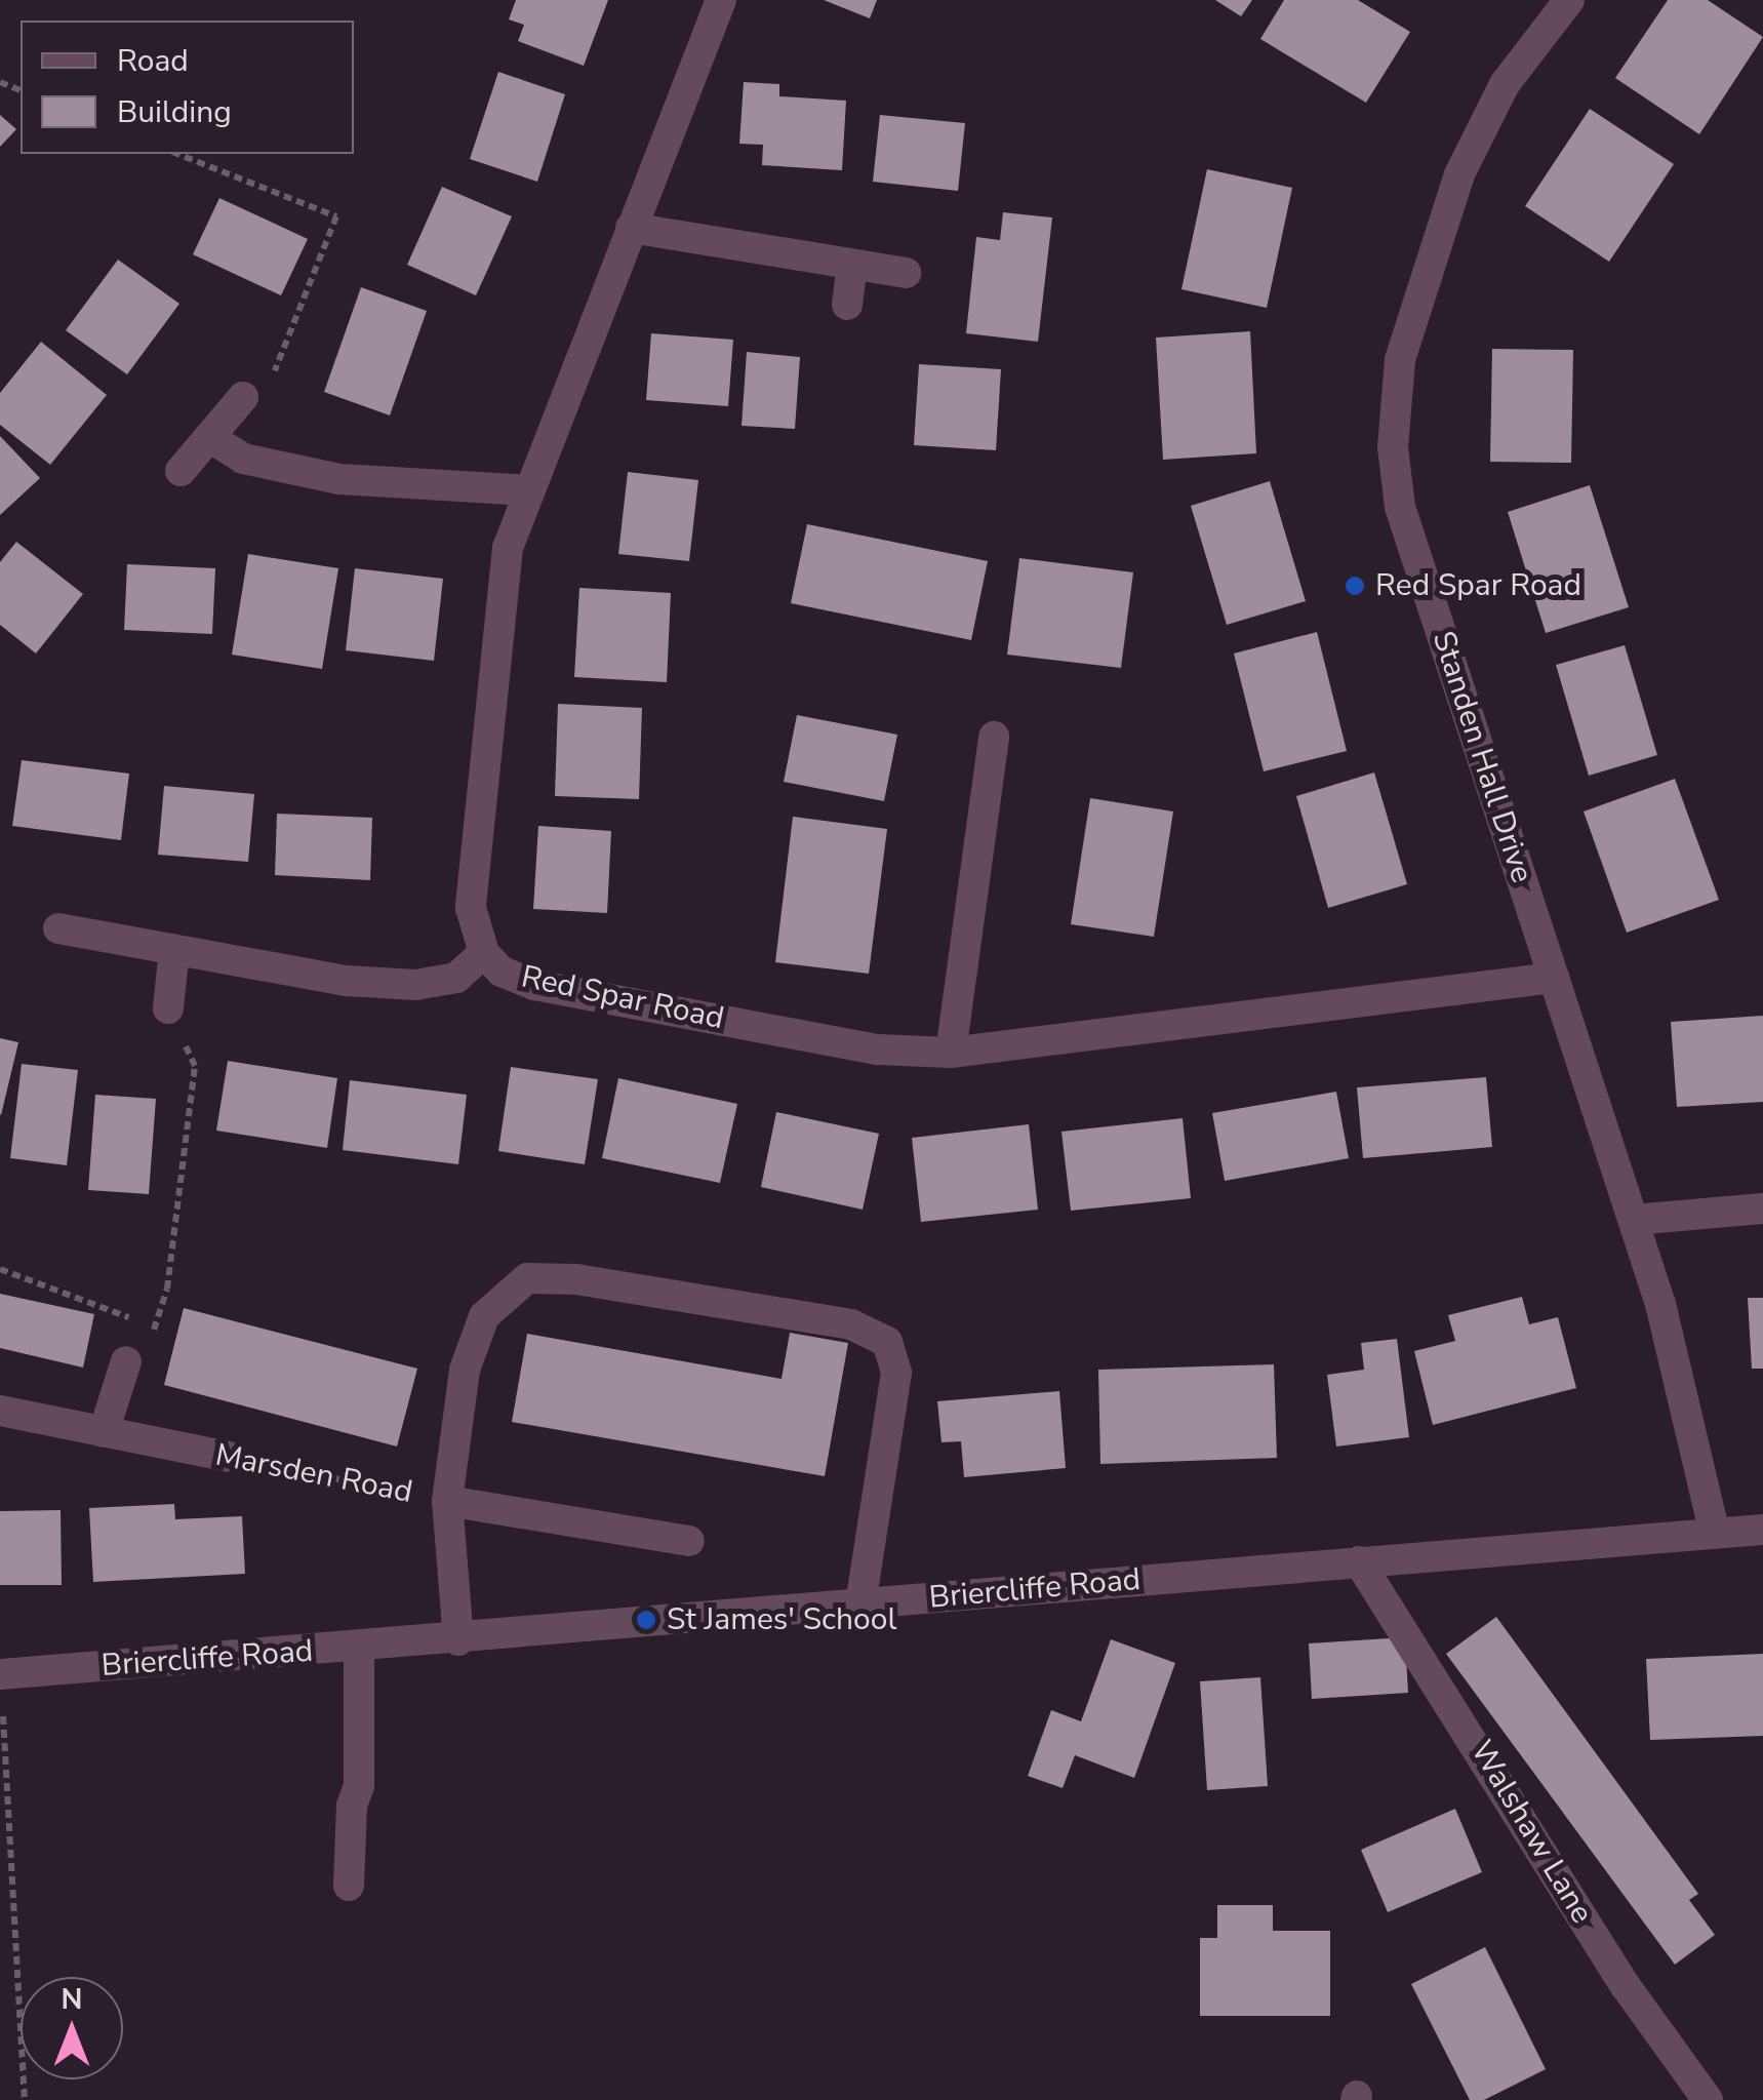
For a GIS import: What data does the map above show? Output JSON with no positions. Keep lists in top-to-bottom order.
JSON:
{
  "streets": {
    "street": [
      "Standen Hall Drive",
      "Red Spar Road",
      "Marsden Road",
      "Briercliffe Road",
      "Walshaw Lane"
    ]
  },
  "crossings": [
    ["Standen Hall Drive", "Red Spar Road"],
    ["Standen Hall Drive", "Briercliffe Road"],
    ["Marsden Road", "Briercliffe Road"],
    ["Briercliffe Road", "Walshaw Lane"]
  ],
  "places": ["Red Spar Road", "St James' School"],
  "legend": ["Road", "Building"],
  "north": "top"
}
